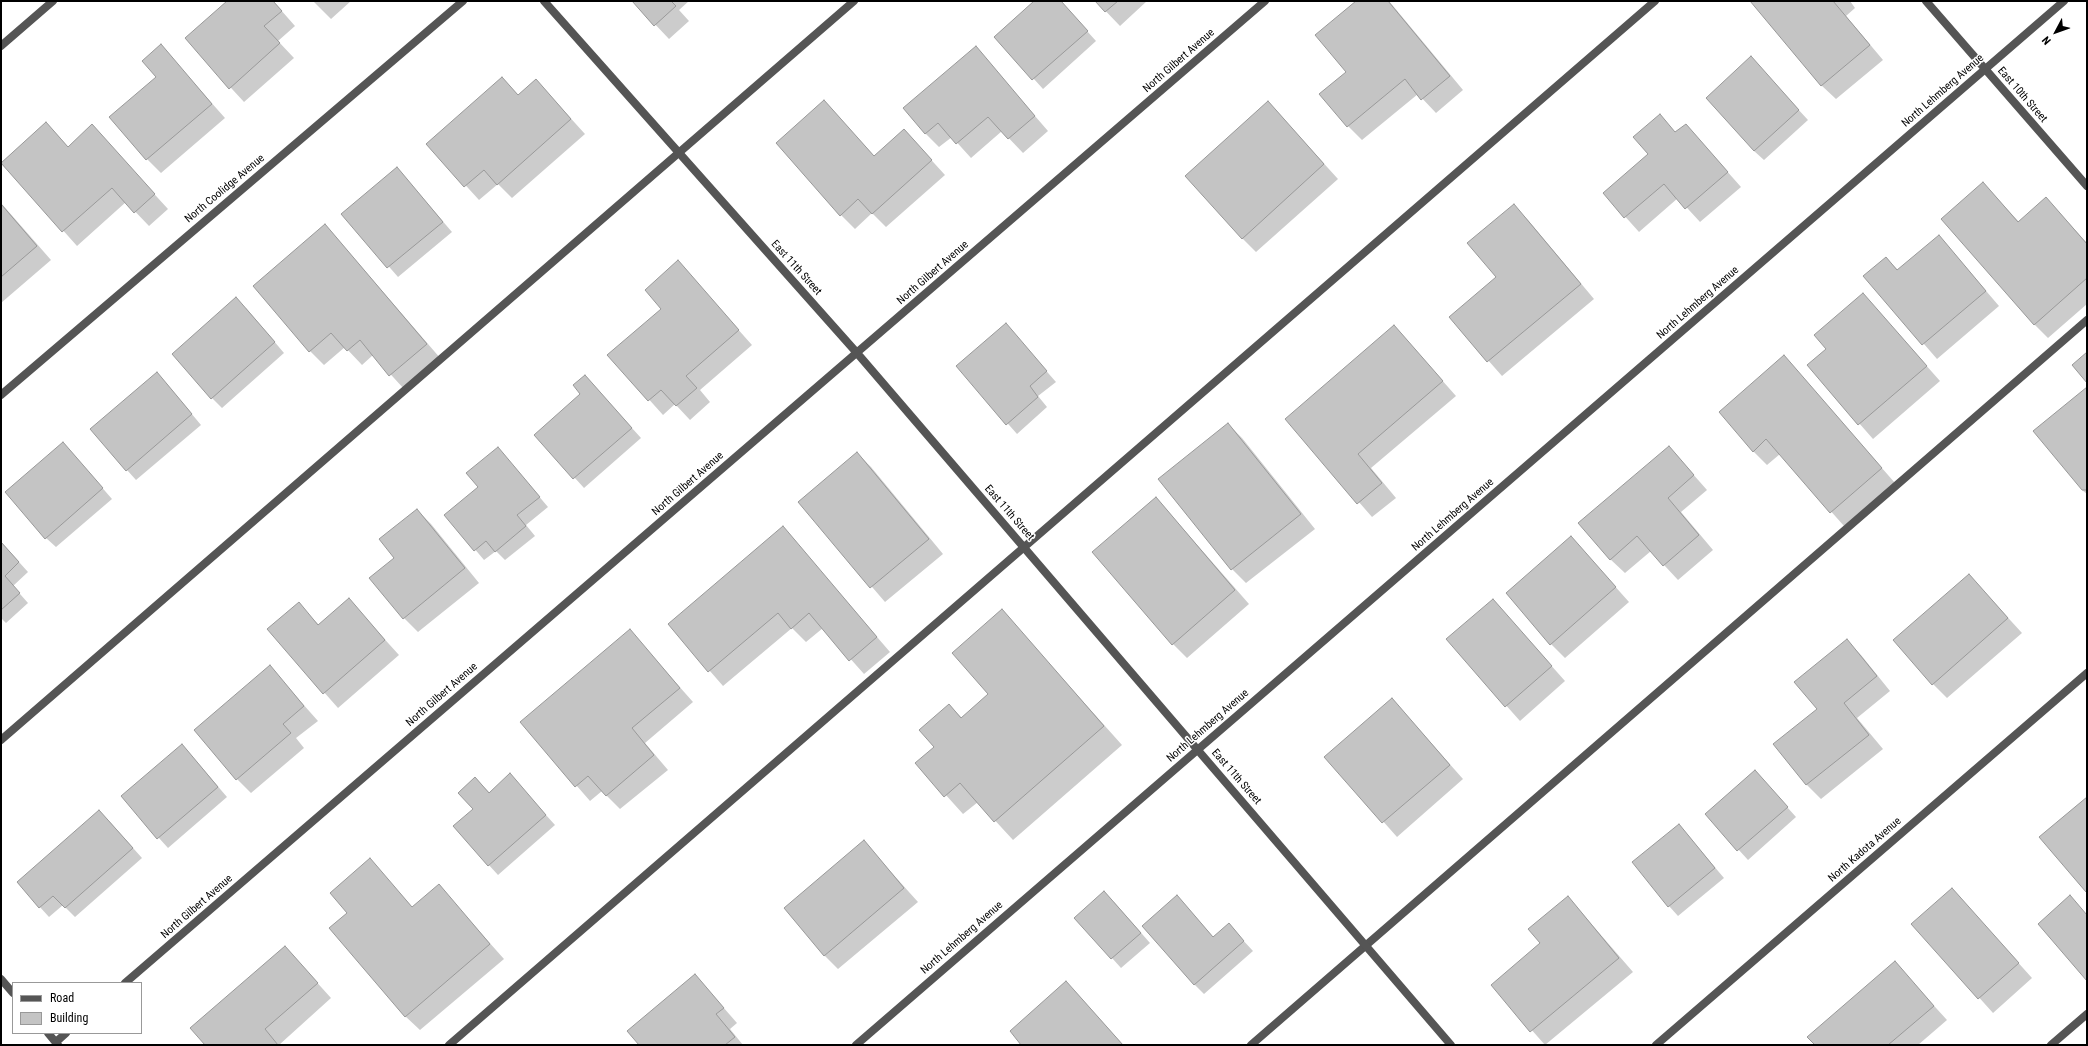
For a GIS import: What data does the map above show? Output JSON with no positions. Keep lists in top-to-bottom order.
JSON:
{
  "streets": {
    "street": [
      "North Gilbert Avenue",
      "North Lehmberg Avenue",
      "East 10th Street",
      "North Coolidge Avenue",
      "East 11th Street",
      "North Kadota Avenue"
    ]
  },
  "crossings": [
    ["North Gilbert Avenue", "East 11th Street"],
    ["North Lehmberg Avenue", "East 10th Street"],
    ["North Lehmberg Avenue", "East 11th Street"]
  ],
  "legend": ["Road", "Building"],
  "north": "bottom left"
}
